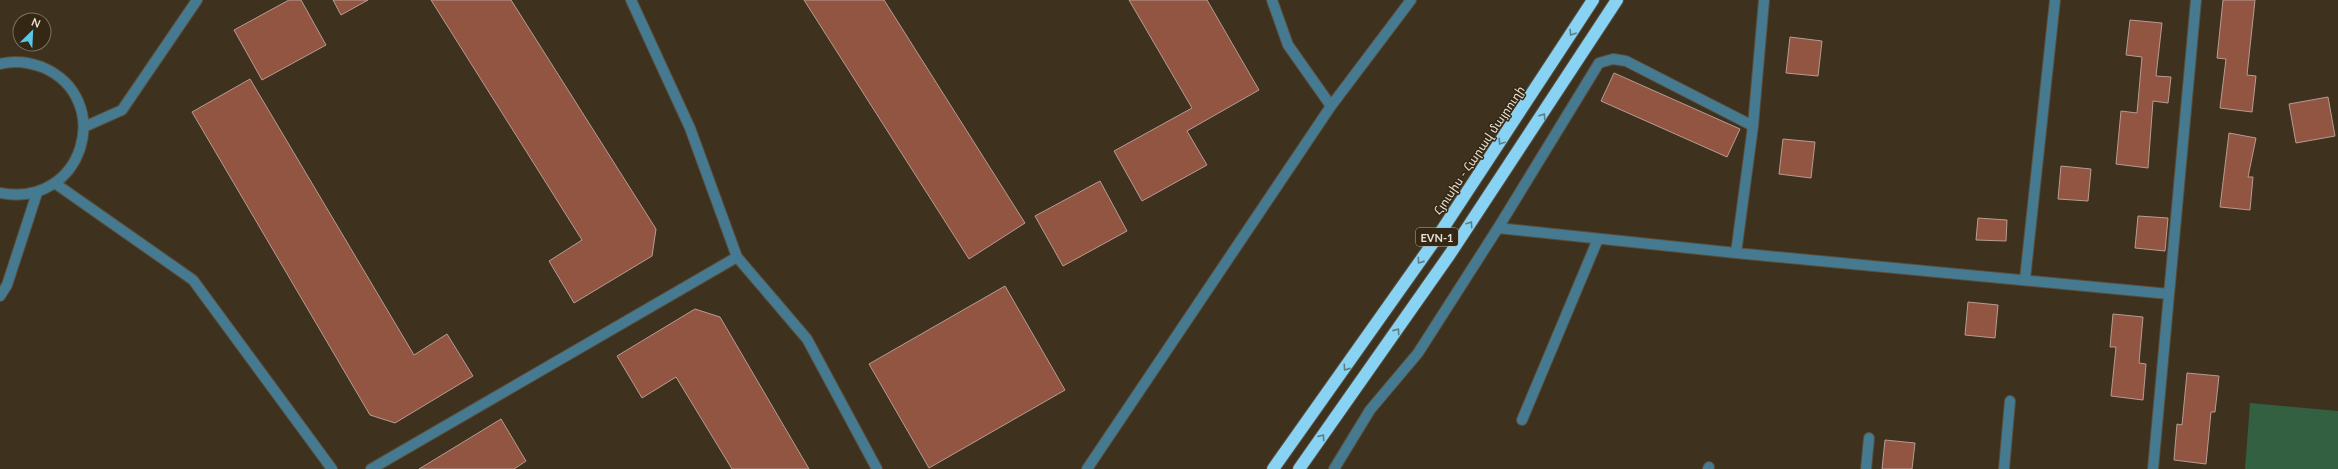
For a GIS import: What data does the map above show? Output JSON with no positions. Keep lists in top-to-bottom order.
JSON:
{
  "streets": {
    "highway": ["Հյուսիս - Հարավ մայրուղի", "EVN-1"]
  },
  "north": "top right"
}
